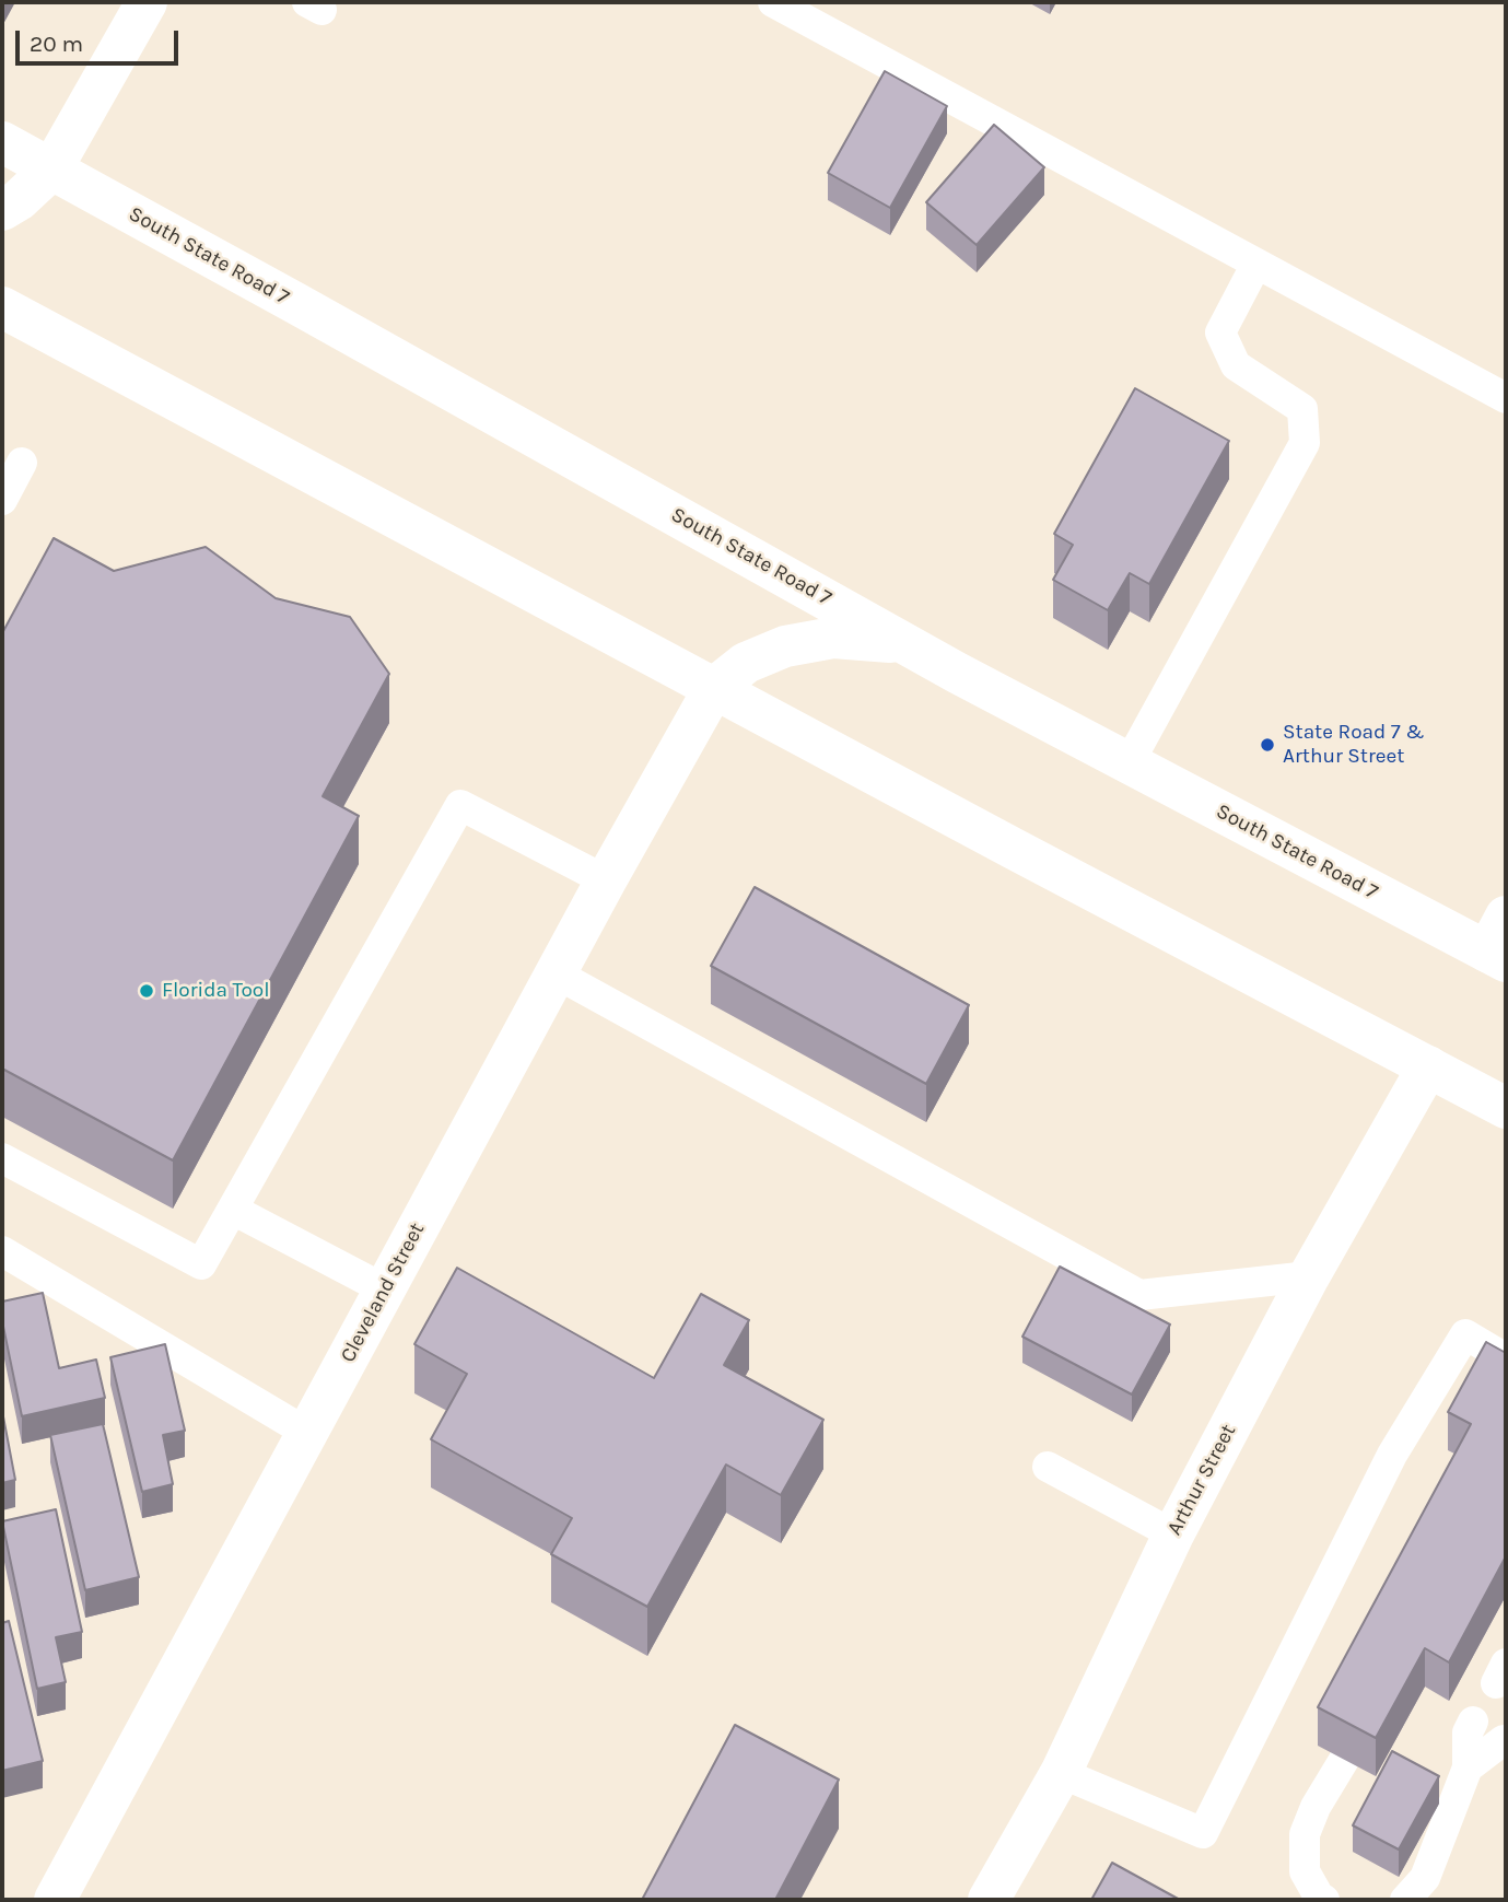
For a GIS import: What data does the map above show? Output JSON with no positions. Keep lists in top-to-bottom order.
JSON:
{
  "streets": {
    "main road": ["South State Road 7", "Cleveland Street", "Arthur Street"]
  },
  "places": ["State Road 7 & Arthur Street", "Florida Tool"],
  "scale_bar": "20 m"
}
